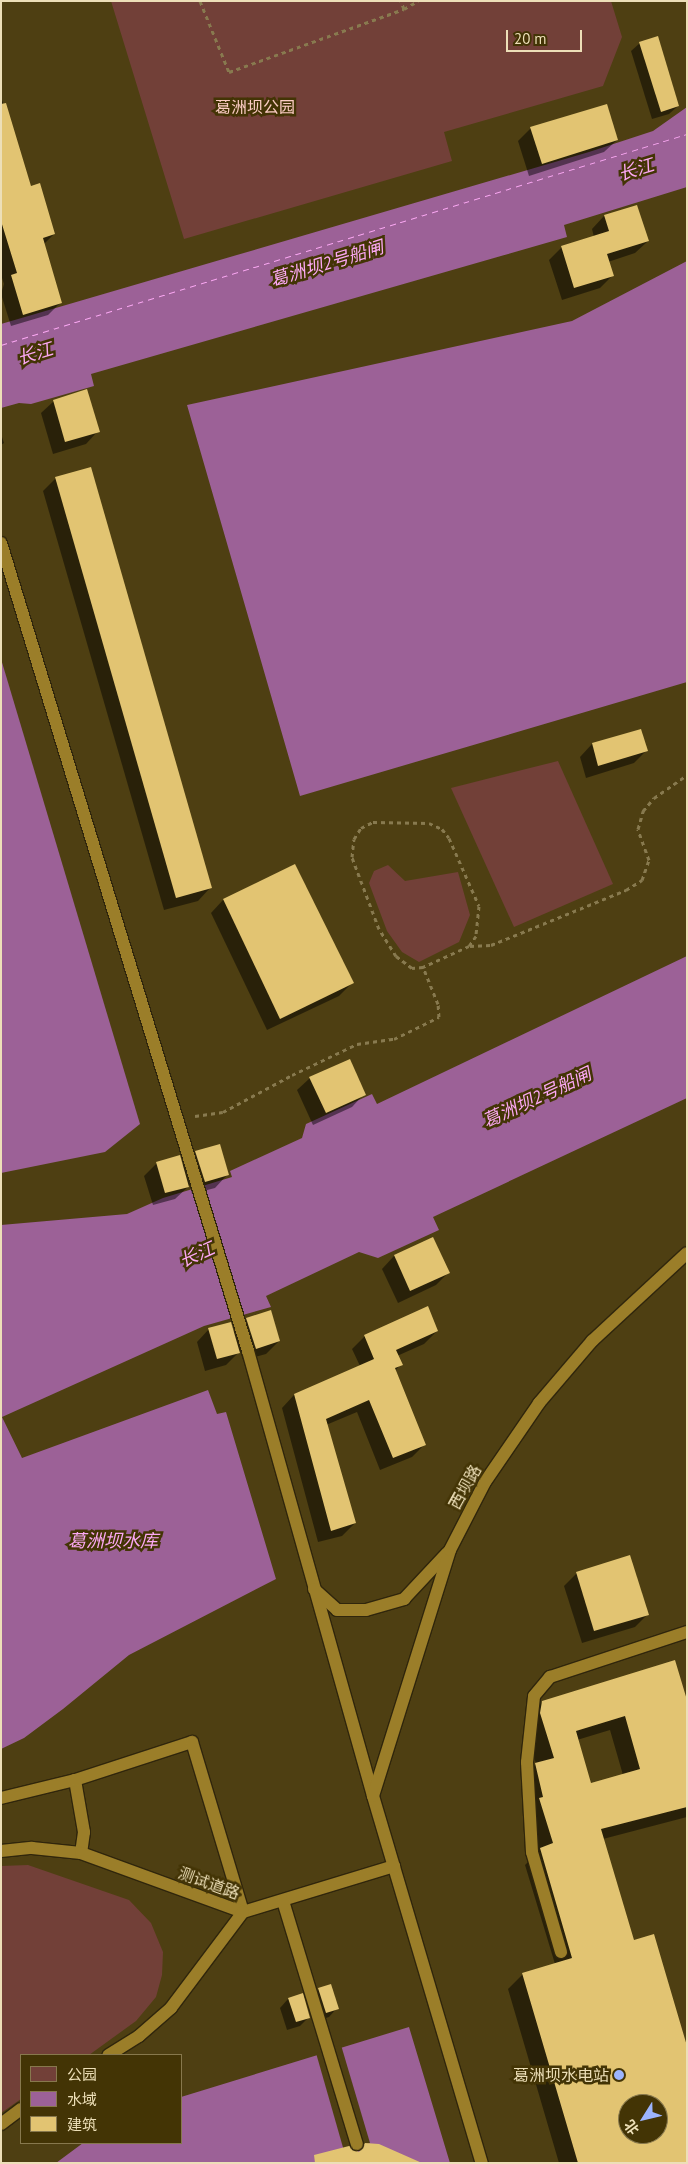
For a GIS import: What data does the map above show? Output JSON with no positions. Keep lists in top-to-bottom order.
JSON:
{
  "streets": {
    "lane": ["西坝路", "测试道路"]
  },
  "water": ["长江", "葛洲坝2号船闸", "葛洲坝水库"],
  "parks": ["葛洲坝公园"],
  "places": ["葛洲坝水电站"],
  "legend": ["公园", "水域", "建筑"],
  "scale_bar": "20 m",
  "north": "bottom left"
}
